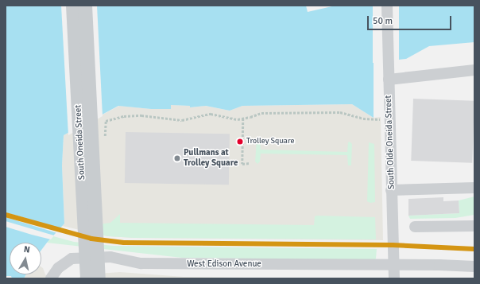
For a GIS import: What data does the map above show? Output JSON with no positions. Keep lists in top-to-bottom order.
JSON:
{
  "streets": {
    "main road": ["South Oneida Street"],
    "street": ["South Olde Oneida Street", "West Edison Avenue"]
  },
  "crossings": [
    ["South Olde Oneida Street", "West Edison Avenue"]
  ],
  "places": ["Trolley Square", "Pullmans at Trolley Square"],
  "scale_bar": "50 m",
  "north": "top"
}
